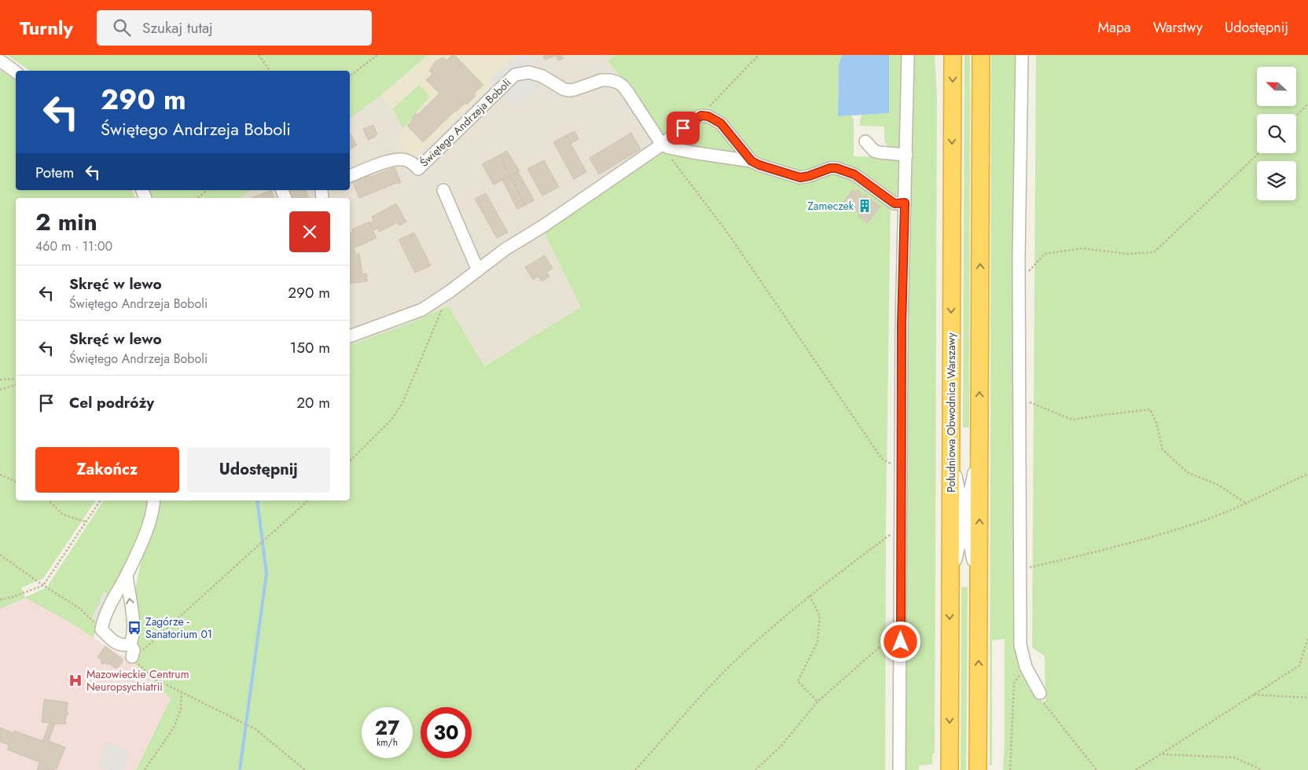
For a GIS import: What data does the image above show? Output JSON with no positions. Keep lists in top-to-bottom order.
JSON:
{
  "streets": {
    "highway": ["Południowa Obwodnica Warszawy"],
    "street": ["Świętego Andrzeja Boboli"]
  },
  "places": {
    "building": ["Zameczek"],
    "bus stop": ["Zagórze - Sanatorium 01"],
    "hospital": ["Mazowieckie Centrum Neuropsychiatrii"]
  },
  "north": "left",
  "page": {
    "header": "Turnly",
    "search": "Szukaj tutaj",
    "nav": ["Mapa", "Warstwy", "Udostępnij"],
    "turn": ["290 m", "Świętego Andrzeja Boboli"],
    "then": "Potem",
    "heading": ["2 min", "460 m · 11:00"],
    "list": [
      {
        "name": "Skręć w lewo",
        "note": "Świętego Andrzeja Boboli",
        "value": "290 m"
      },
      {
        "name": "Skręć w lewo",
        "note": "Świętego Andrzeja Boboli",
        "value": "150 m"
      },
      {
        "name": "Cel podróży",
        "value": "20 m"
      }
    ],
    "buttons": ["Zakończ", "Udostępnij"],
    "speed": "27 km/h",
    "limit": "30"
  }
}
